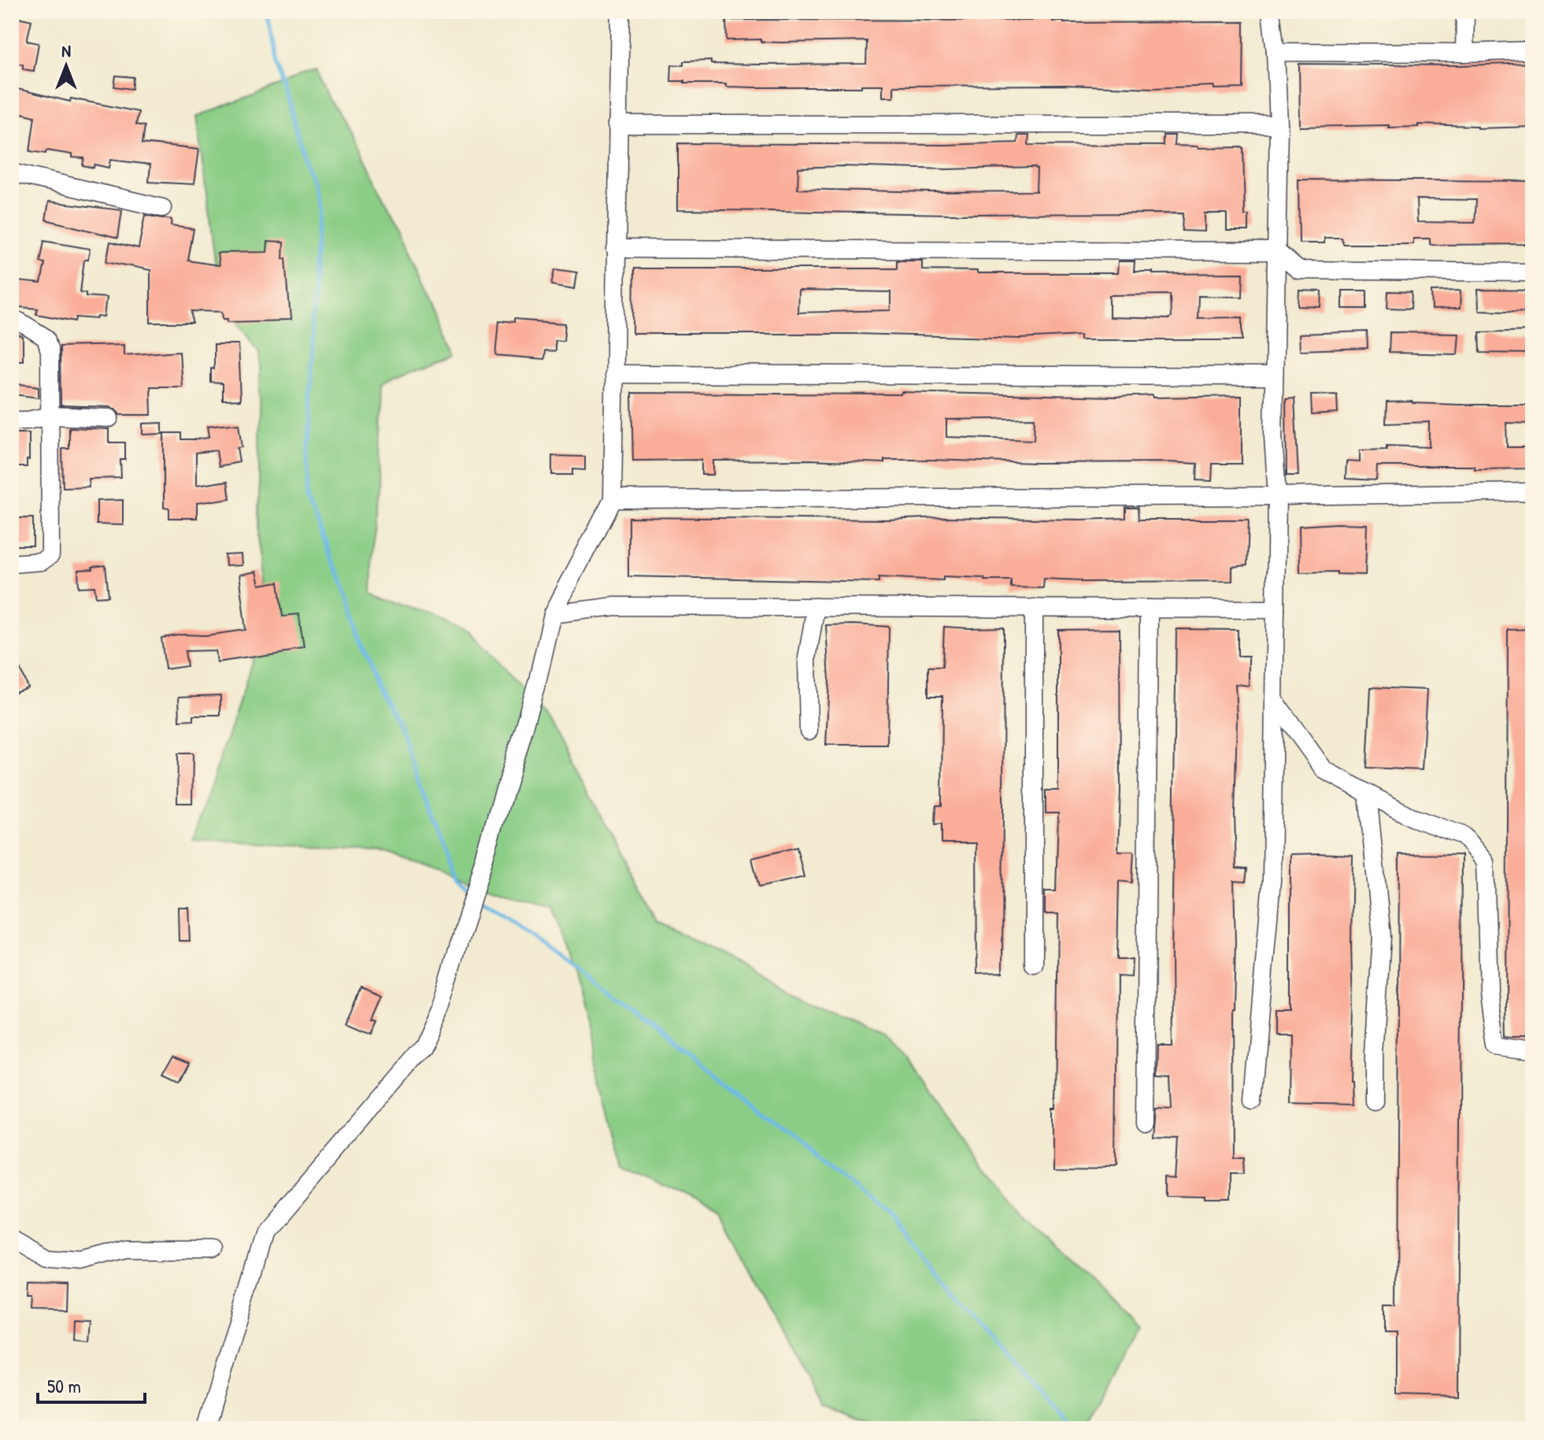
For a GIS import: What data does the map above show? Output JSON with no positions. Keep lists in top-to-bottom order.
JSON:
{
  "scale_bar": "50 m",
  "north": "top"
}
